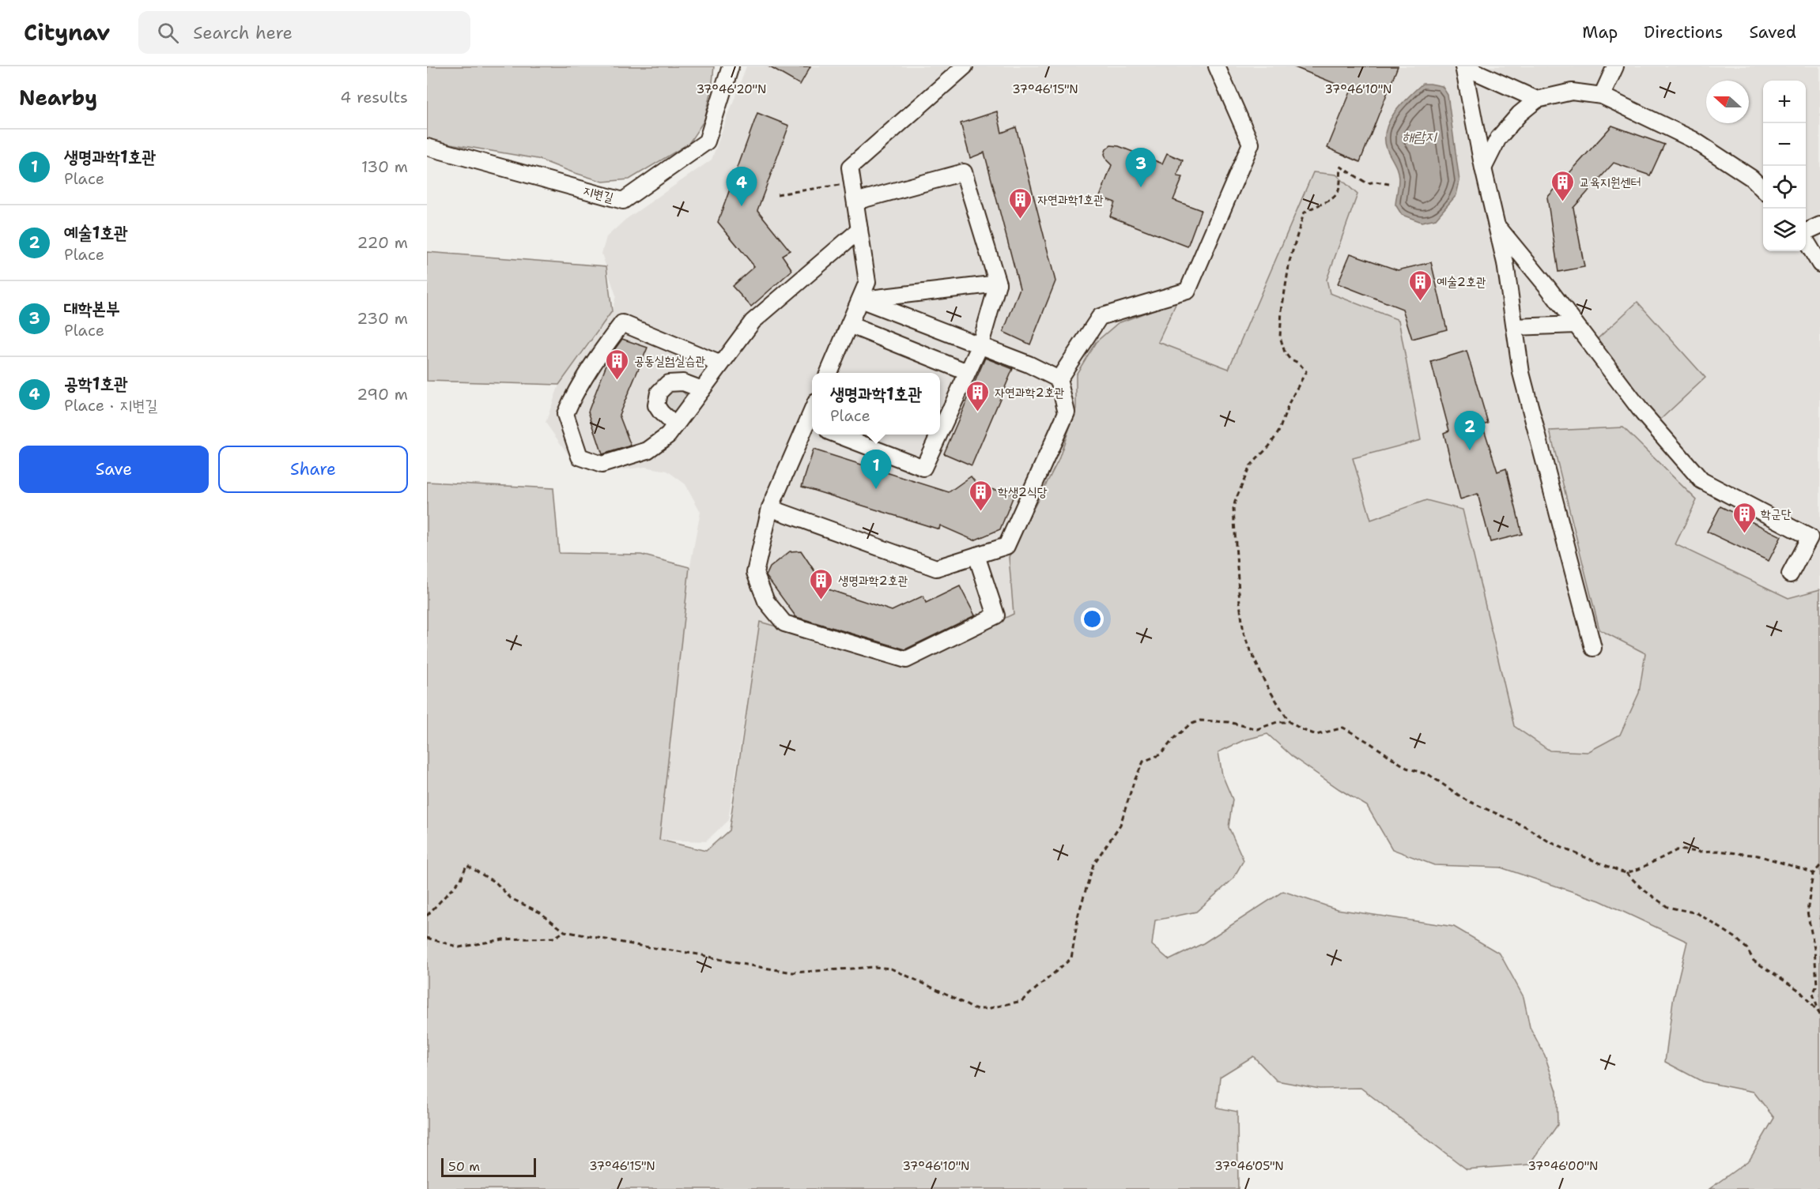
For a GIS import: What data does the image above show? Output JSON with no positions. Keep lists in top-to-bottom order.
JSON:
{
  "streets": {
    "street": ["지변길"]
  },
  "water": ["해람지"],
  "places": {
    "building": [
      "교육지원센터",
      "자연과학1호관",
      "예술2호관",
      "공동실험실습관",
      "자연과학2호관",
      "학생2식당",
      "학군단",
      "생명과학2호관"
    ]
  },
  "scale_bar": "50 m",
  "north": "left",
  "page": {
    "header": "Citynav",
    "search": "Search here",
    "nav": ["Map", "Directions", "Saved"],
    "heading": ["Nearby", "4 results"],
    "map_buttons": ["+", "−"],
    "list": [
      {
        "mark": "1",
        "name": "생명과학1호관",
        "note": "Place",
        "value": "130 m"
      },
      {
        "mark": "2",
        "name": "예술1호관",
        "note": "Place",
        "value": "220 m"
      },
      {
        "mark": "3",
        "name": "대학본부",
        "note": "Place",
        "value": "230 m"
      },
      {
        "mark": "4",
        "name": "공학1호관",
        "note": "Place · 지변길",
        "value": "290 m"
      }
    ],
    "pins": [
      "3",
      "4",
      "2",
      "1"
    ],
    "popup": ["생명과학1호관", "Place"],
    "buttons": ["Save", "Share"],
    "scale": "50 m"
  },
  "coordinates": [
    "37°46'20\"N",
    "37°46'15\"N",
    "37°46'10\"N",
    "37°46'05\"N",
    "37°46'00\"N"
  ]
}
